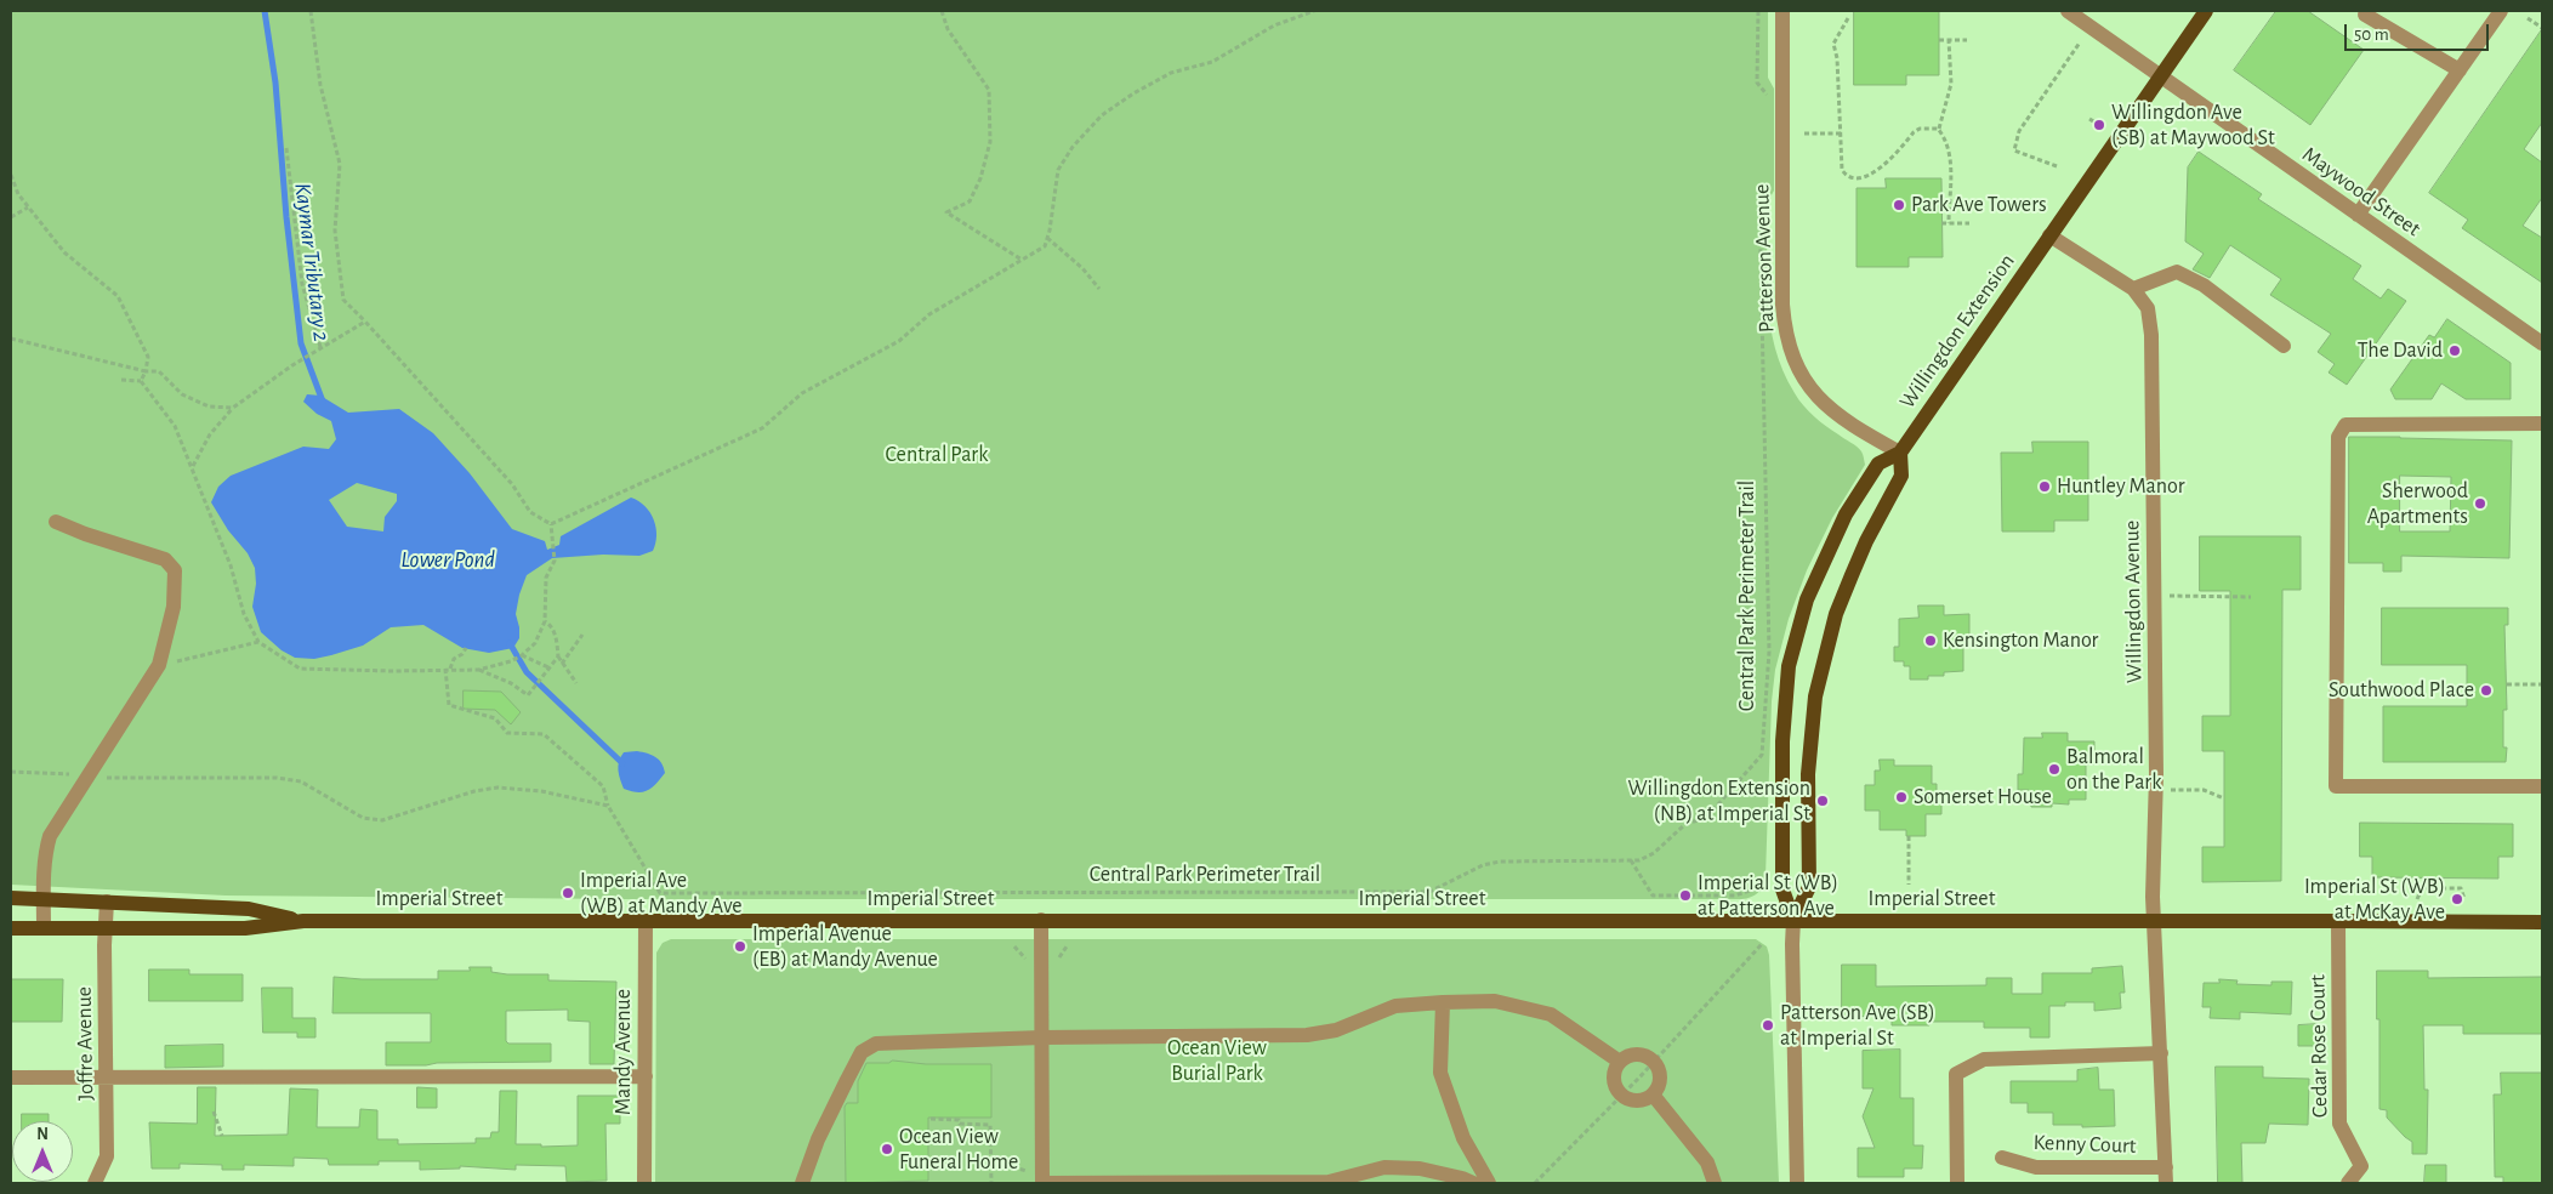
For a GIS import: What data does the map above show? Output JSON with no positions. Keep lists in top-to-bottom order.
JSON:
{
  "streets": {
    "main road": ["Willingdon Extension", "Imperial Street"],
    "street": [
      "Maywood Street",
      "Patterson Avenue",
      "Willingdon Avenue",
      "Joffre Avenue",
      "Cedar Rose Court",
      "Mandy Avenue",
      "Kenny Court"
    ],
    "path": ["Central Park Perimeter Trail"]
  },
  "crossings": [
    ["Patterson Avenue", "Willingdon Extension"],
    ["Willingdon Extension", "Willingdon Avenue"],
    ["Willingdon Extension", "Imperial Street"],
    ["Willingdon Avenue", "Imperial Street"],
    ["Willingdon Avenue", "Kenny Court"],
    ["Imperial Street", "Joffre Avenue"],
    ["Imperial Street", "Cedar Rose Court"],
    ["Imperial Street", "Mandy Avenue"]
  ],
  "water": ["Kaymar Tributary 2", "Lower Pond"],
  "parks": ["Central Park", "Ocean View Burial Park"],
  "places": [
    "Willingdon Ave (SB) at Maywood St",
    "Park Ave Towers",
    "The David",
    "Huntley Manor",
    "Sherwood Apartments",
    "Kensington Manor",
    "Southwood Place",
    "Balmoral on the Park",
    "Somerset House",
    "Willingdon Extension (NB) at Imperial St",
    "Imperial Ave (WB) at Mandy Ave",
    "Imperial St (WB) at Patterson Ave",
    "Imperial St (WB) at McKay Ave",
    "Imperial Avenue (EB) at Mandy Avenue",
    "Patterson Ave (SB) at Imperial St",
    "Ocean View Funeral Home"
  ],
  "scale_bar": "50 m",
  "north": "top"
}
